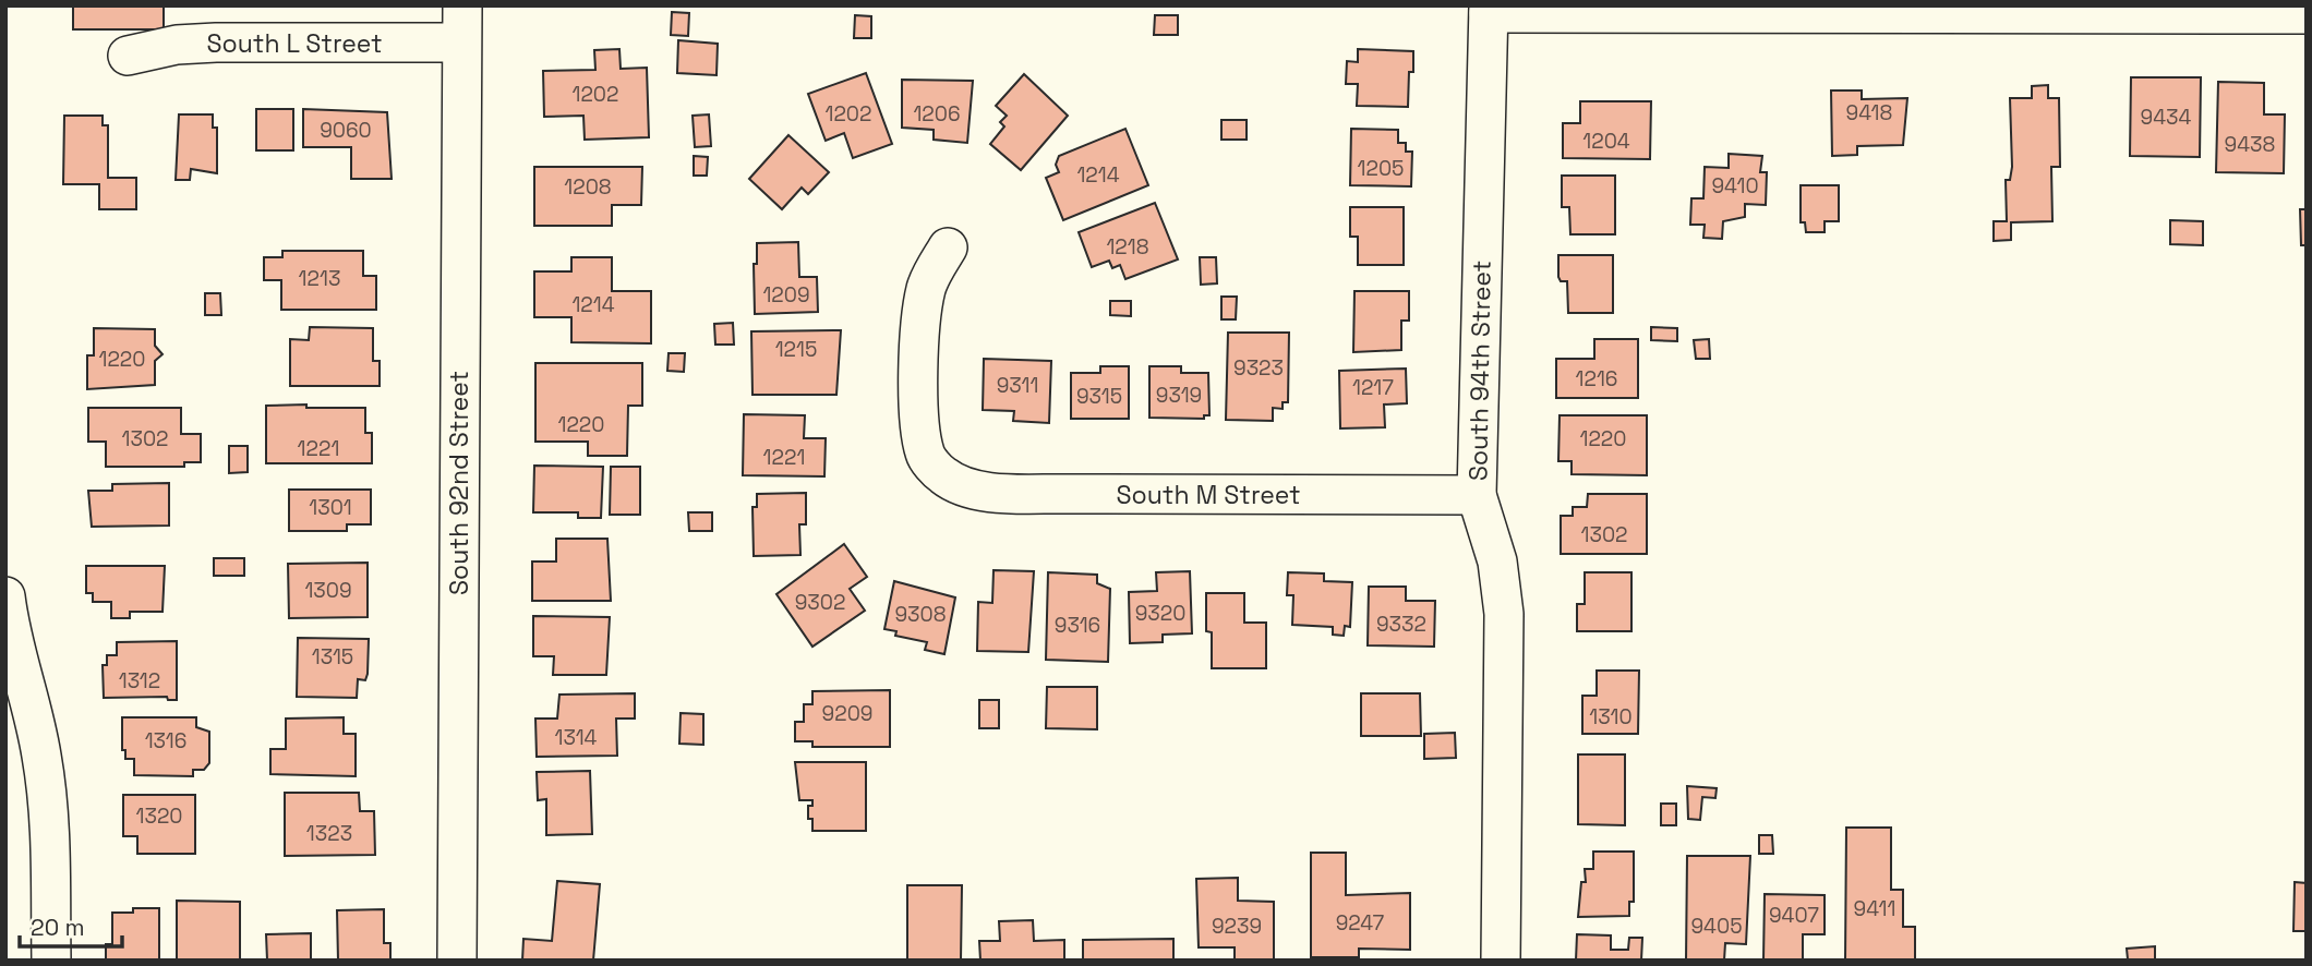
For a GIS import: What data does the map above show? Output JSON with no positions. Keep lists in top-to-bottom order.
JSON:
{
  "streets": {
    "street": [
      "South L Street",
      "South 94th Street",
      "South 92nd Street",
      "South M Street"
    ]
  },
  "crossings": [
    ["South L Street", "South 92nd Street"],
    ["South 94th Street", "South M Street"]
  ],
  "house_numbers": [
    "1202",
    "9418",
    "1202",
    "1206",
    "9434",
    "9060",
    "1204",
    "9438",
    "1205",
    "1214",
    "9410",
    "1208",
    "1218",
    "1213",
    "1209",
    "1214",
    "1215",
    "1220",
    "9323",
    "1216",
    "9311",
    "1217",
    "9319",
    "9315",
    "1220",
    "1302",
    "1220",
    "1221",
    "1221",
    "1301",
    "1302",
    "1309",
    "9302",
    "9320",
    "9308",
    "9332",
    "9316",
    "1315",
    "1312",
    "9209",
    "1310",
    "1314",
    "1316",
    "1320",
    "1323",
    "9411",
    "9407",
    "9247",
    "9239",
    "9405"
  ],
  "scale_bar": "20 m"
}
